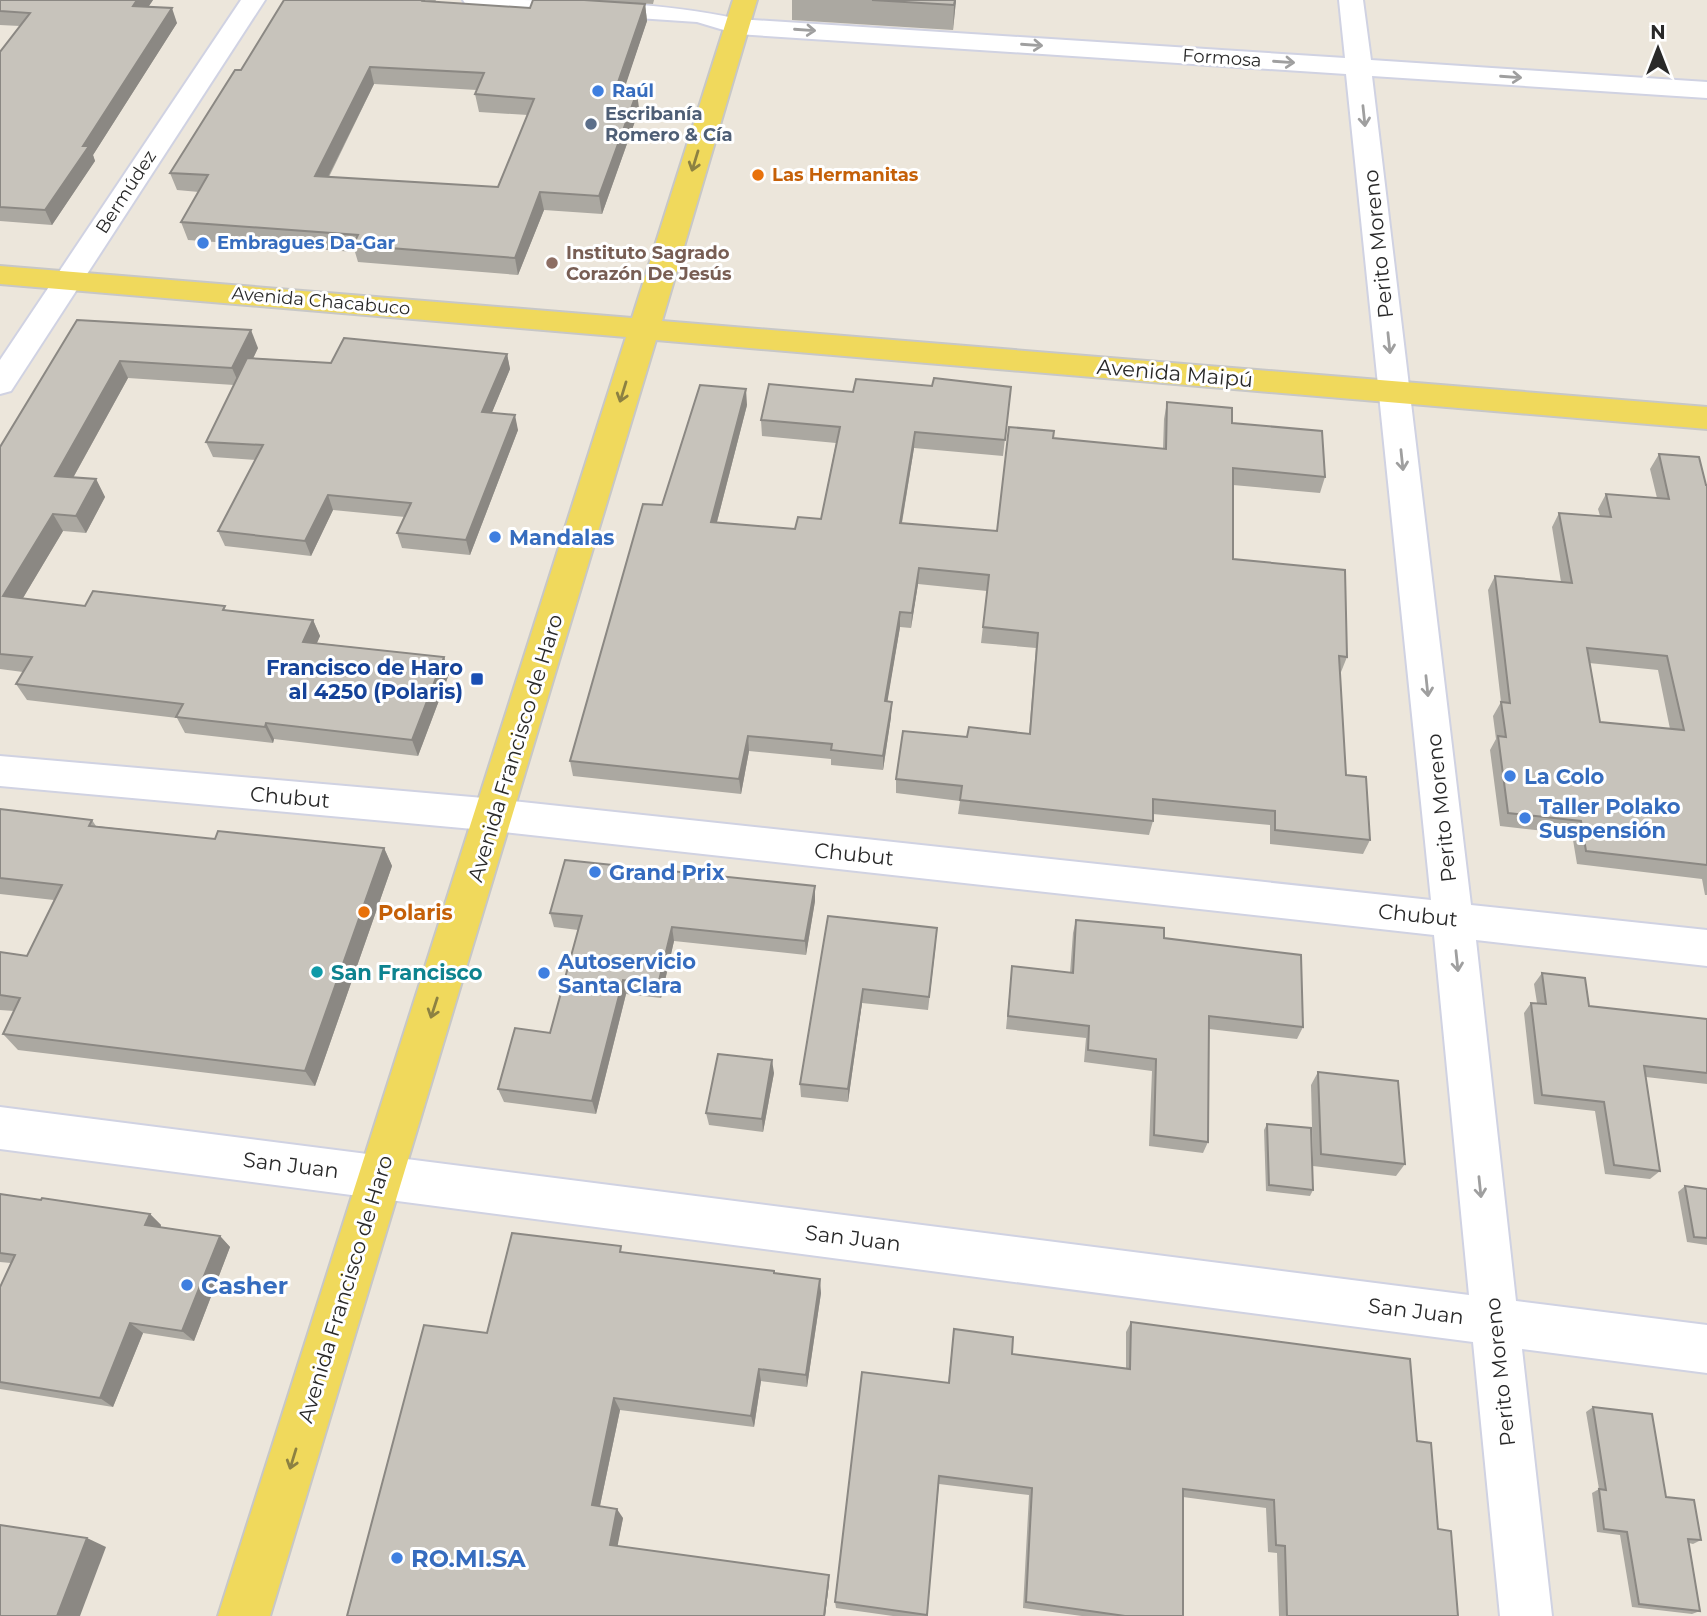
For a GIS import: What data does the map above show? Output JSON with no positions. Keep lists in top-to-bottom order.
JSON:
{
  "streets": {
    "main road": ["Avenida Chacabuco", "Avenida Maipú", "Avenida Francisco de Haro"],
    "street": [
      "Formosa",
      "Bermúdez",
      "Perito Moreno",
      "Chubut",
      "San Juan"
    ]
  },
  "crossings": [
    ["Formosa", "Perito Moreno"],
    ["Formosa", "Avenida Francisco de Haro"],
    ["Bermúdez", "Avenida Chacabuco"],
    ["Perito Moreno", "Avenida Maipú"],
    ["Perito Moreno", "Chubut"],
    ["Perito Moreno", "San Juan"],
    ["Avenida Chacabuco", "Avenida Maipú"],
    ["Avenida Chacabuco", "Avenida Francisco de Haro"],
    ["Avenida Maipú", "Avenida Francisco de Haro"],
    ["Avenida Francisco de Haro", "Chubut"],
    ["Avenida Francisco de Haro", "San Juan"]
  ],
  "one_way": ["Formosa", "Perito Moreno", "Avenida Francisco de Haro"],
  "places": {
    "other": [
      "Raúl",
      "Escribanía Romero & Cía",
      "Las Hermanitas",
      "Embragues Da-Gar",
      "Instituto Sagrado Corazón De Jesús",
      "Mandalas",
      "La Colo",
      "Taller Polako Suspensión",
      "Grand Prix",
      "Polaris",
      "San Francisco",
      "Autoservicio Santa Clara",
      "Casher",
      "RO.MI.SA"
    ],
    "transit": ["Francisco de Haro al 4250 (Polaris)"]
  },
  "north": "top"
}
